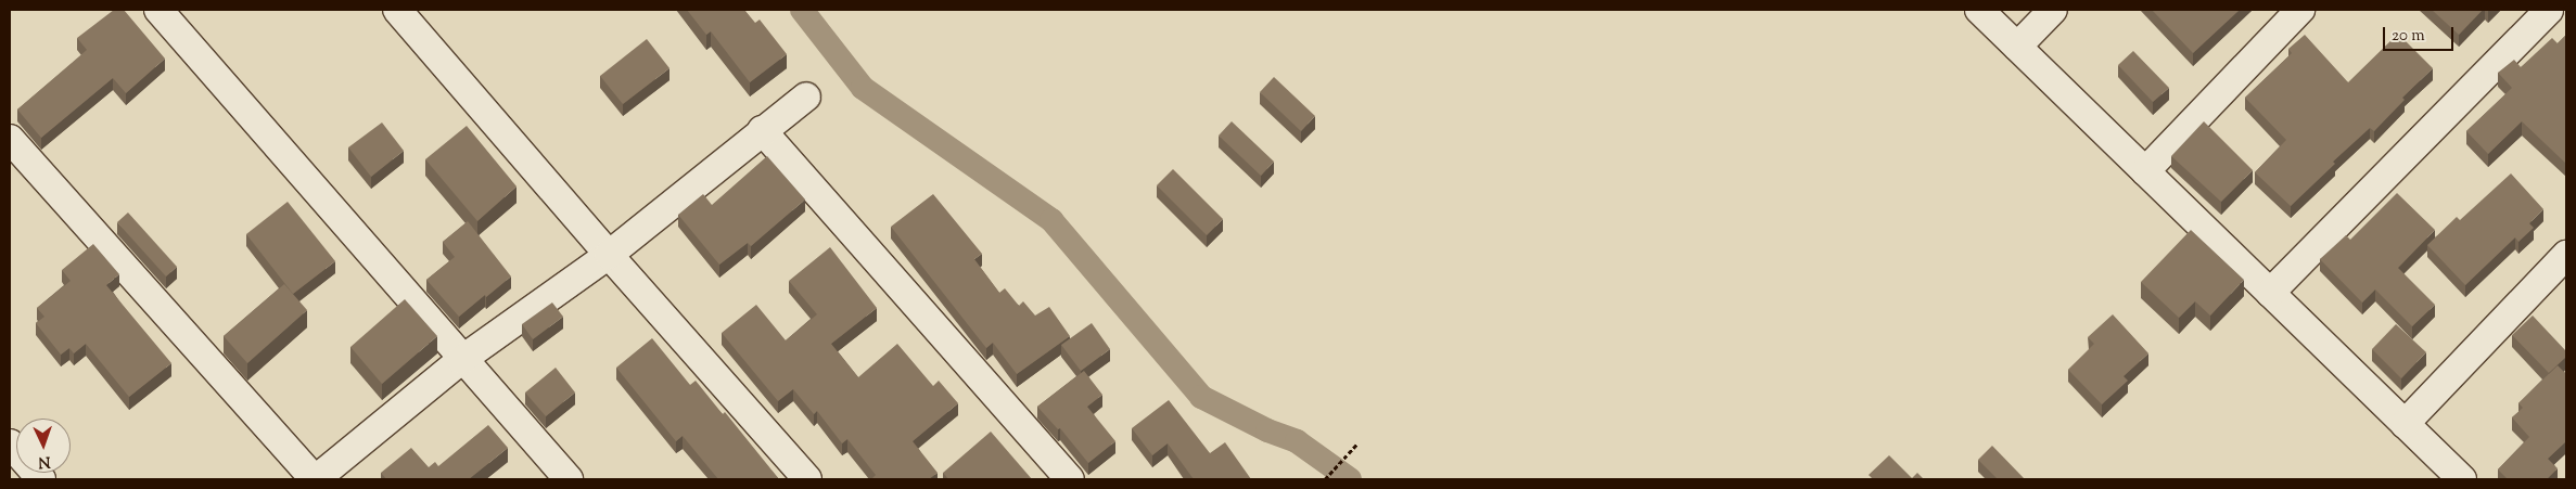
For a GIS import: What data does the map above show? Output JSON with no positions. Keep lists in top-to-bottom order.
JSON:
{
  "scale_bar": "20 m",
  "north": "bottom"
}
